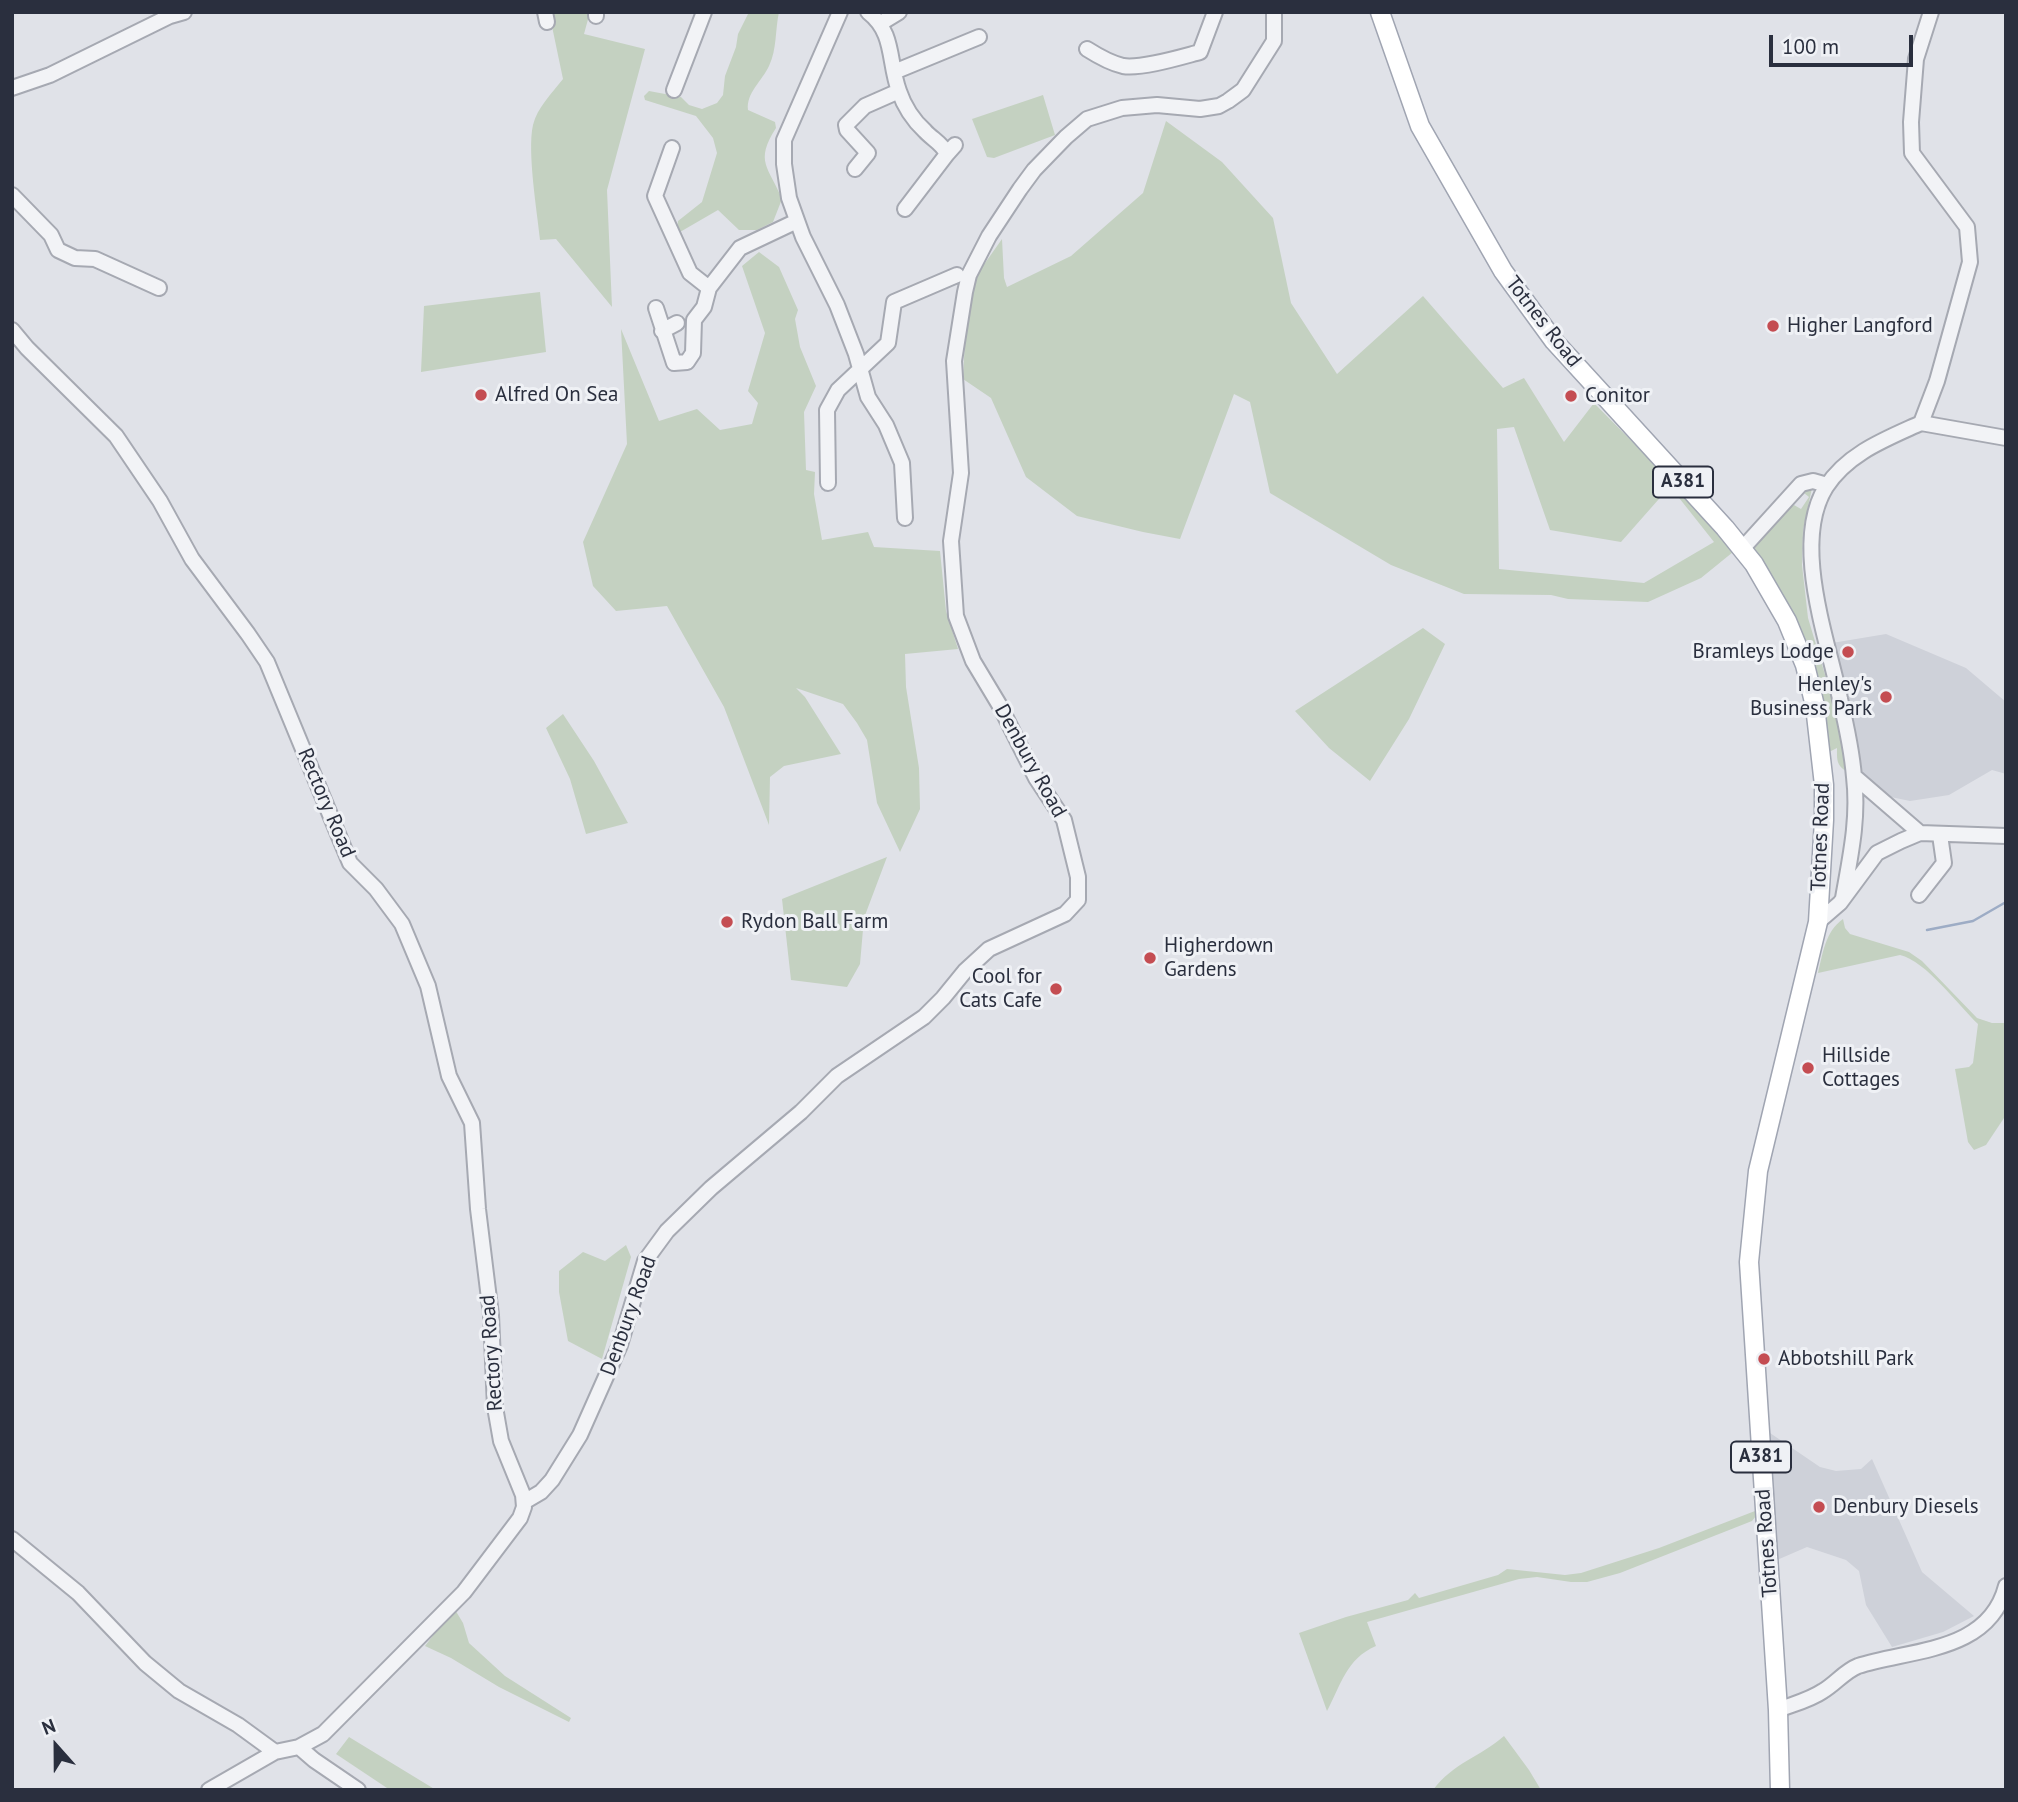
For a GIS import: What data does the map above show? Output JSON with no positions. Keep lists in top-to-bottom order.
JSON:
{
  "streets": {
    "main road": ["Totnes Road", "A381"],
    "street": ["Denbury Road", "Rectory Road"]
  },
  "crossings": [
    ["Denbury Road", "Rectory Road"]
  ],
  "places": [
    "Higher Langford",
    "Alfred On Sea",
    "Conitor",
    "Bramleys Lodge",
    "Henley's Business Park",
    "Rydon Ball Farm",
    "Higherdown Gardens",
    "Cool for Cats Cafe",
    "Hillside Cottages",
    "Abbotshill Park",
    "Denbury Diesels"
  ],
  "scale_bar": "100 m",
  "north": "top"
}
